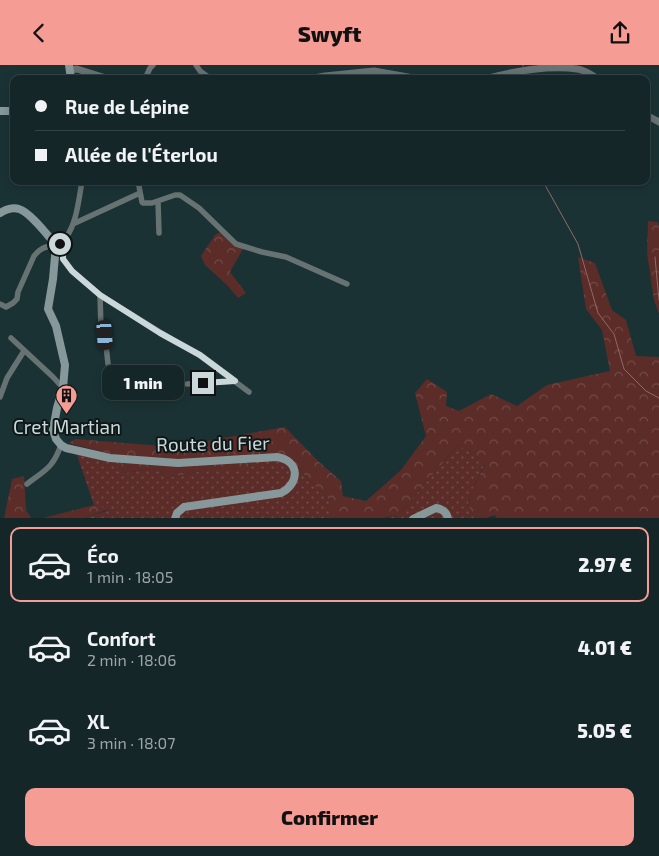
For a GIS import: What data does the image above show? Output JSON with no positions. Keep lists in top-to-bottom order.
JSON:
{
  "streets": {
    "main road": ["Route du Fier"]
  },
  "places": {
    "building": ["Cret Martian"]
  },
  "page": {
    "header": "Swyft",
    "banner": ["Rue de Lépine", "Allée de l'Éterlou"],
    "bubble": "1 min",
    "list": [
      {
        "name": "Éco",
        "note": "1 min · 18:05",
        "value": "2.97 €"
      },
      {
        "name": "Confort",
        "note": "2 min · 18:06",
        "value": "4.01 €"
      },
      {
        "name": "XL",
        "note": "3 min · 18:07",
        "value": "5.05 €"
      }
    ],
    "buttons": "Confirmer"
  }
}
